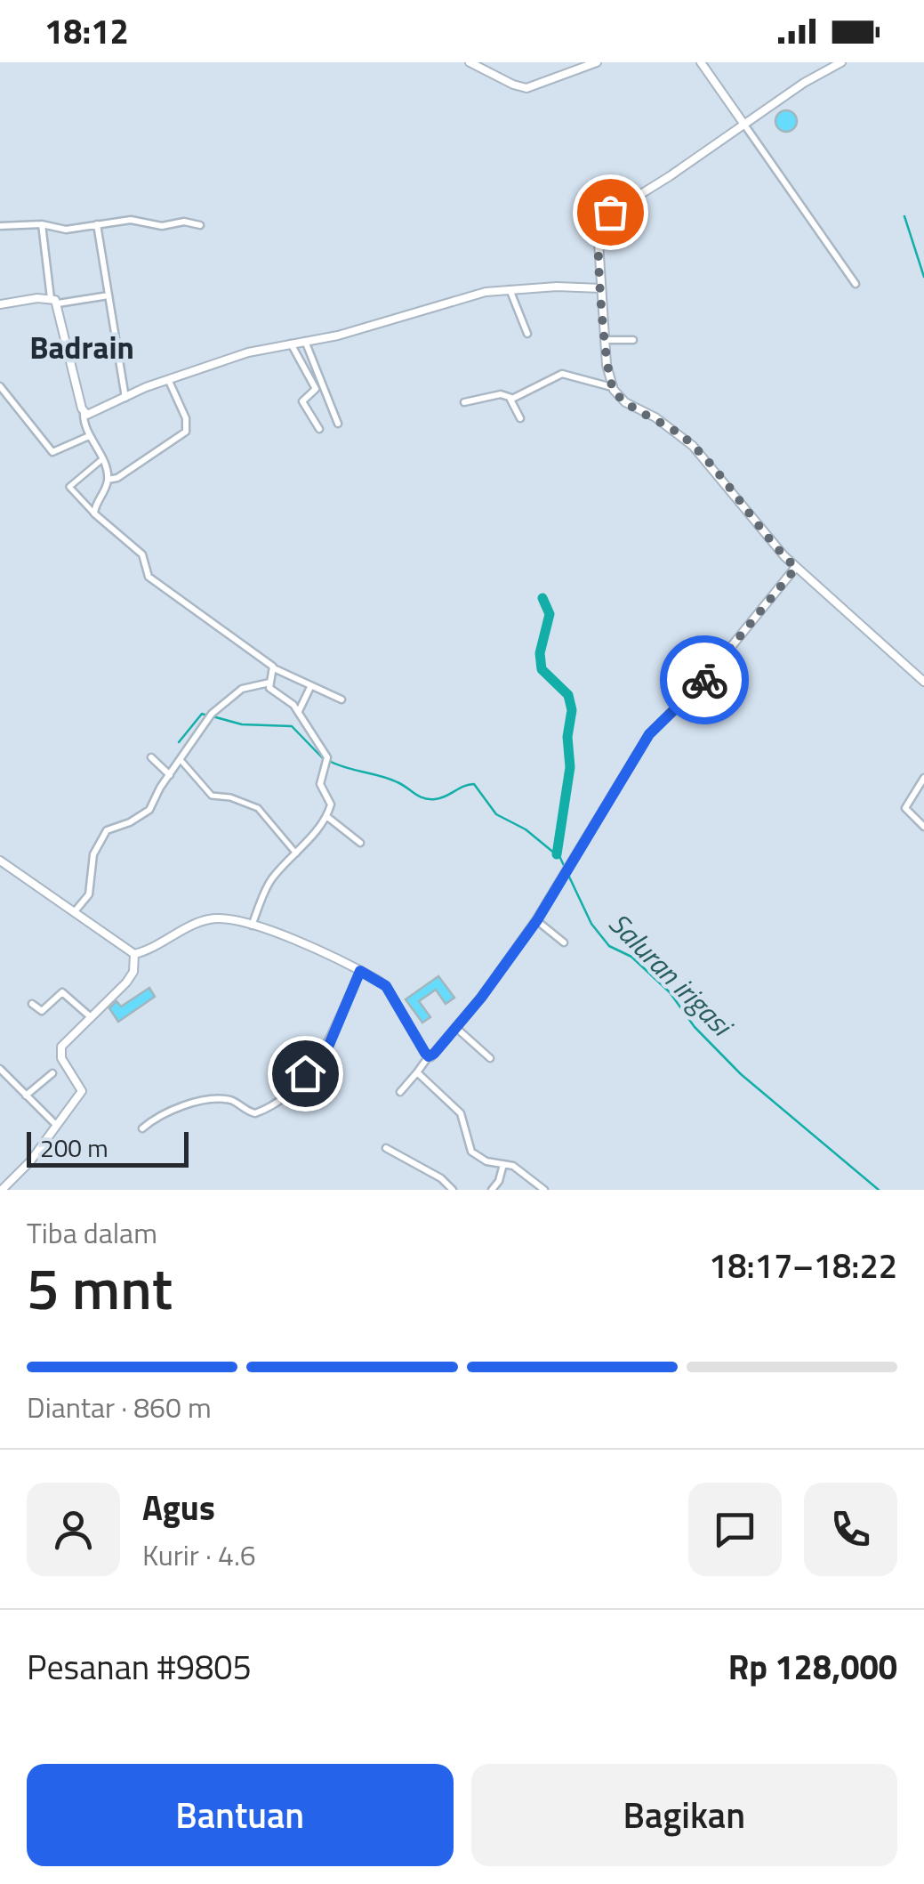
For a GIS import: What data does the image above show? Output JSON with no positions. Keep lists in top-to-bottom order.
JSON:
{
  "districts": ["Badrain"],
  "water": ["Saluran irigasi"],
  "scale_bar": "200 m",
  "page": {
    "status": "18:12",
    "scale": "200 m",
    "heading": ["5 mnt", "Tiba dalam", "18:17–18:22"],
    "panel": [
      "Agus",
      "Kurir · 4.6",
      "Pesanan #9805",
      "Rp 128,000"
    ],
    "bar": "Diantar · 860 m",
    "buttons": ["Bantuan", "Bagikan"]
  }
}
